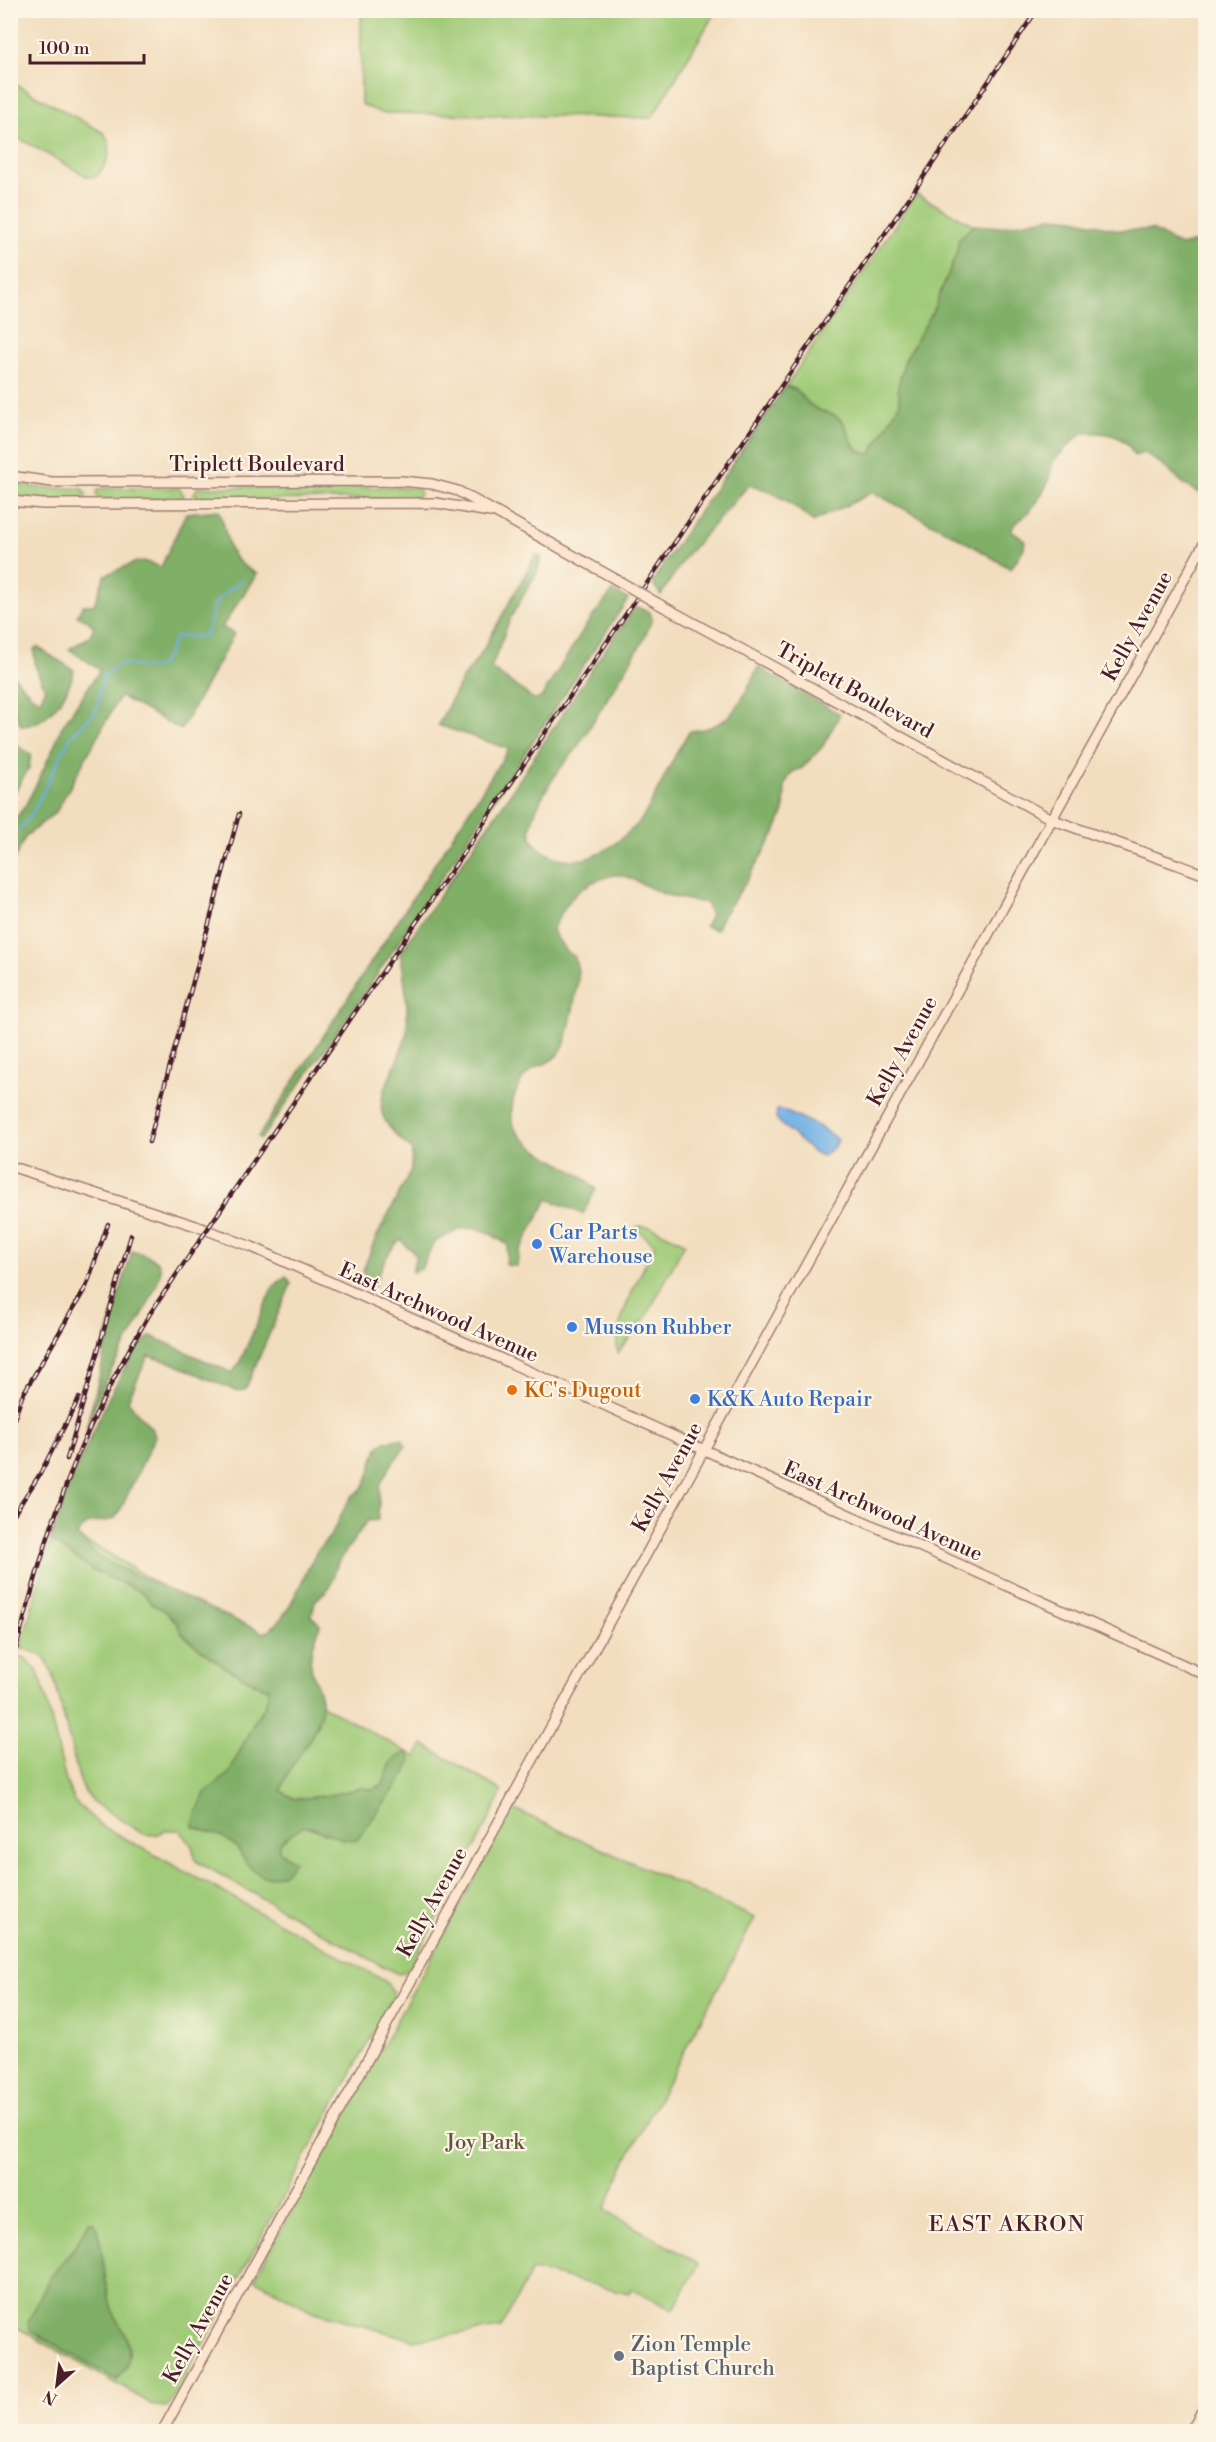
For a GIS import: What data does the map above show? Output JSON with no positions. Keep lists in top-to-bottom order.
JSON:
{
  "streets": {
    "main road": ["Triplett Boulevard", "Kelly Avenue", "East Archwood Avenue"]
  },
  "crossings": [
    ["Triplett Boulevard", "Kelly Avenue"],
    ["Kelly Avenue", "East Archwood Avenue"]
  ],
  "districts": ["EAST AKRON"],
  "parks": ["Joy Park"],
  "places": [
    "Car Parts Warehouse",
    "Musson Rubber",
    "KC's Dugout",
    "K&K Auto Repair",
    "Zion Temple Baptist Church"
  ],
  "scale_bar": "100 m",
  "north": "bottom left"
}
